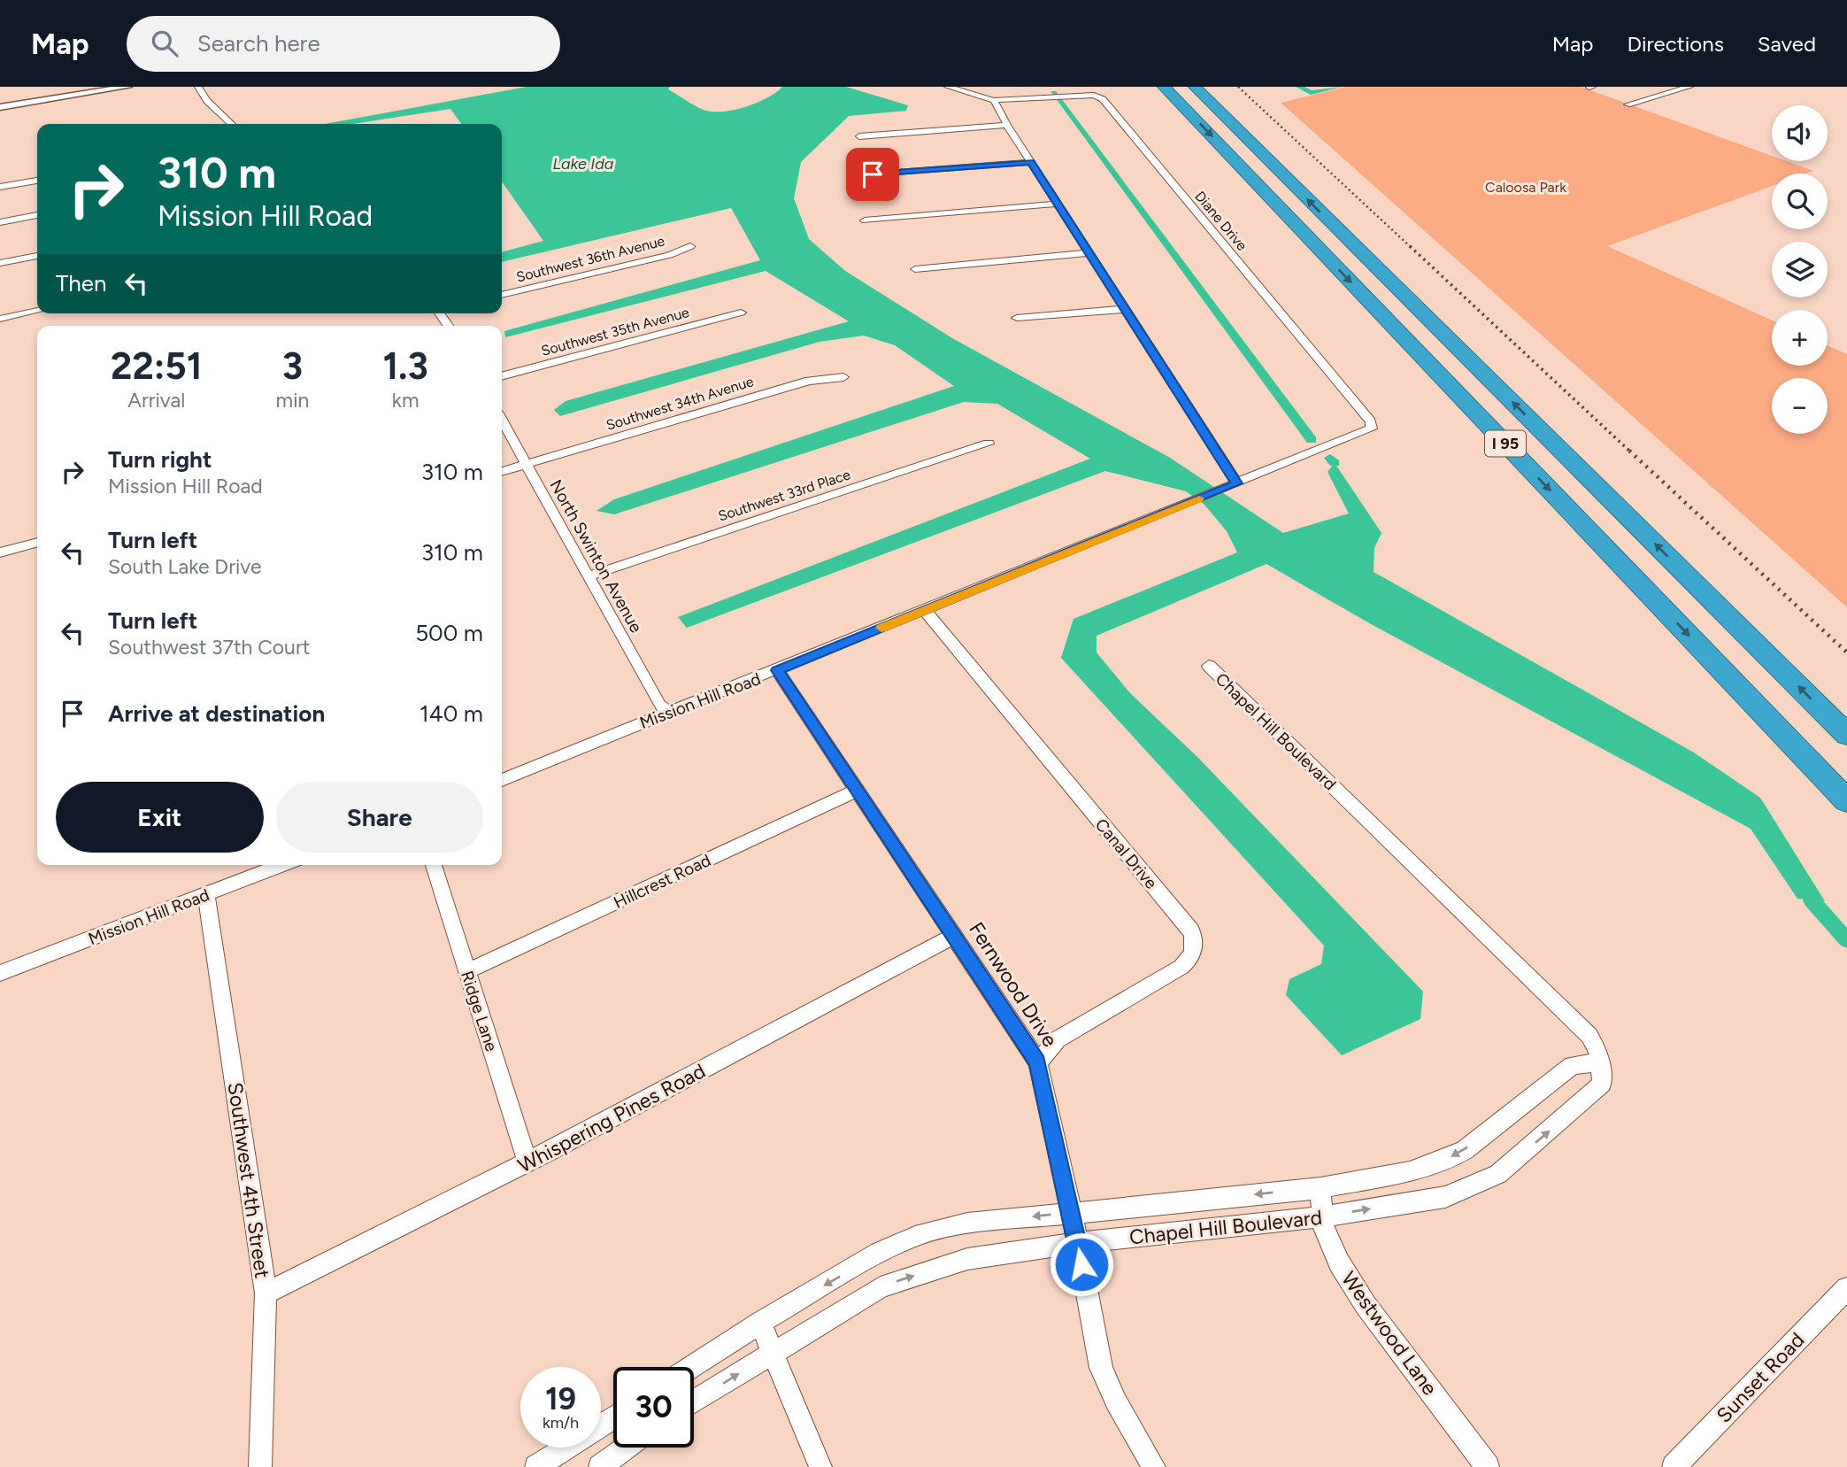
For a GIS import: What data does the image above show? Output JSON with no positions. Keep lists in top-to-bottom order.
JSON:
{
  "streets": {
    "highway": ["I 95"],
    "street": [
      "Diane Drive",
      "Southwest 36th Avenue",
      "Southwest 35th Avenue",
      "Southwest 34th Avenue",
      "Southwest 33rd Place",
      "North Swinton Avenue",
      "Mission Hill Road",
      "Chapel Hill Boulevard",
      "Canal Drive",
      "Hillcrest Road",
      "Fernwood Drive",
      "Ridge Lane",
      "Whispering Pines Road",
      "Southwest 4th Street",
      "Westwood Lane",
      "Sunset Road"
    ]
  },
  "crossings": [
    ["Diane Drive", "Mission Hill Road"],
    ["Southwest 34th Avenue", "North Swinton Avenue"],
    ["Southwest 33rd Place", "North Swinton Avenue"],
    ["North Swinton Avenue", "Mission Hill Road"],
    ["Mission Hill Road", "Canal Drive"],
    ["Mission Hill Road", "Fernwood Drive"],
    ["Mission Hill Road", "Southwest 4th Street"],
    ["Chapel Hill Boulevard", "Fernwood Drive"],
    ["Chapel Hill Boulevard", "Westwood Lane"],
    ["Canal Drive", "Fernwood Drive"],
    ["Hillcrest Road", "Fernwood Drive"],
    ["Hillcrest Road", "Ridge Lane"],
    ["Fernwood Drive", "Whispering Pines Road"],
    ["Ridge Lane", "Whispering Pines Road"],
    ["Whispering Pines Road", "Southwest 4th Street"]
  ],
  "water": ["Lake Ida"],
  "parks": ["Caloosa Park"],
  "page": {
    "header": "Map",
    "search": "Search here",
    "nav": ["Map", "Directions", "Saved"],
    "map_buttons": ["+", "−"],
    "turn": ["310 m", "Mission Hill Road"],
    "then": "Then",
    "eta": [
      "22:51",
      "Arrival",
      "3",
      "min",
      "1.3",
      "km"
    ],
    "list": [
      {
        "name": "Turn right",
        "note": "Mission Hill Road",
        "value": "310 m"
      },
      {
        "name": "Turn left",
        "note": "South Lake Drive",
        "value": "310 m"
      },
      {
        "name": "Turn left",
        "note": "Southwest 37th Court",
        "value": "500 m"
      },
      {
        "name": "Arrive at destination",
        "value": "140 m"
      }
    ],
    "buttons": ["Exit", "Share"],
    "speed": "19 km/h",
    "limit": "30"
  }
}
